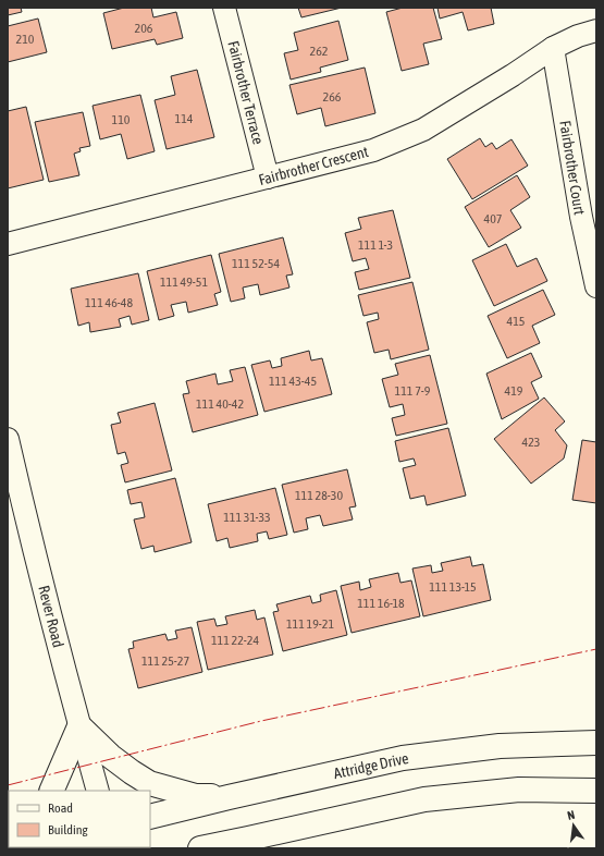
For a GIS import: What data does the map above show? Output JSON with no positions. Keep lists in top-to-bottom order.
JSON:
{
  "streets": {
    "main road": ["Attridge Drive"],
    "street": [
      "Fairbrother Terrace",
      "Fairbrother Crescent",
      "Fairbrother Court",
      "Rever Road"
    ]
  },
  "crossings": [
    ["Fairbrother Terrace", "Fairbrother Crescent"],
    ["Fairbrother Crescent", "Fairbrother Court"]
  ],
  "house_numbers": [
    "206",
    "210",
    "262",
    "266",
    "114",
    "110",
    "407",
    "111 1-3",
    "111 52-54",
    "111 49-51",
    "111 46-48",
    "415",
    "111 43-45",
    "111 7-9",
    "419",
    "111 40-42",
    "423",
    "111 28-30",
    "111 31-33",
    "111 13-15",
    "111 16-18",
    "111 19-21",
    "111 22-24",
    "111 25-27"
  ],
  "legend": ["Road", "Building"],
  "north": "top"
}
